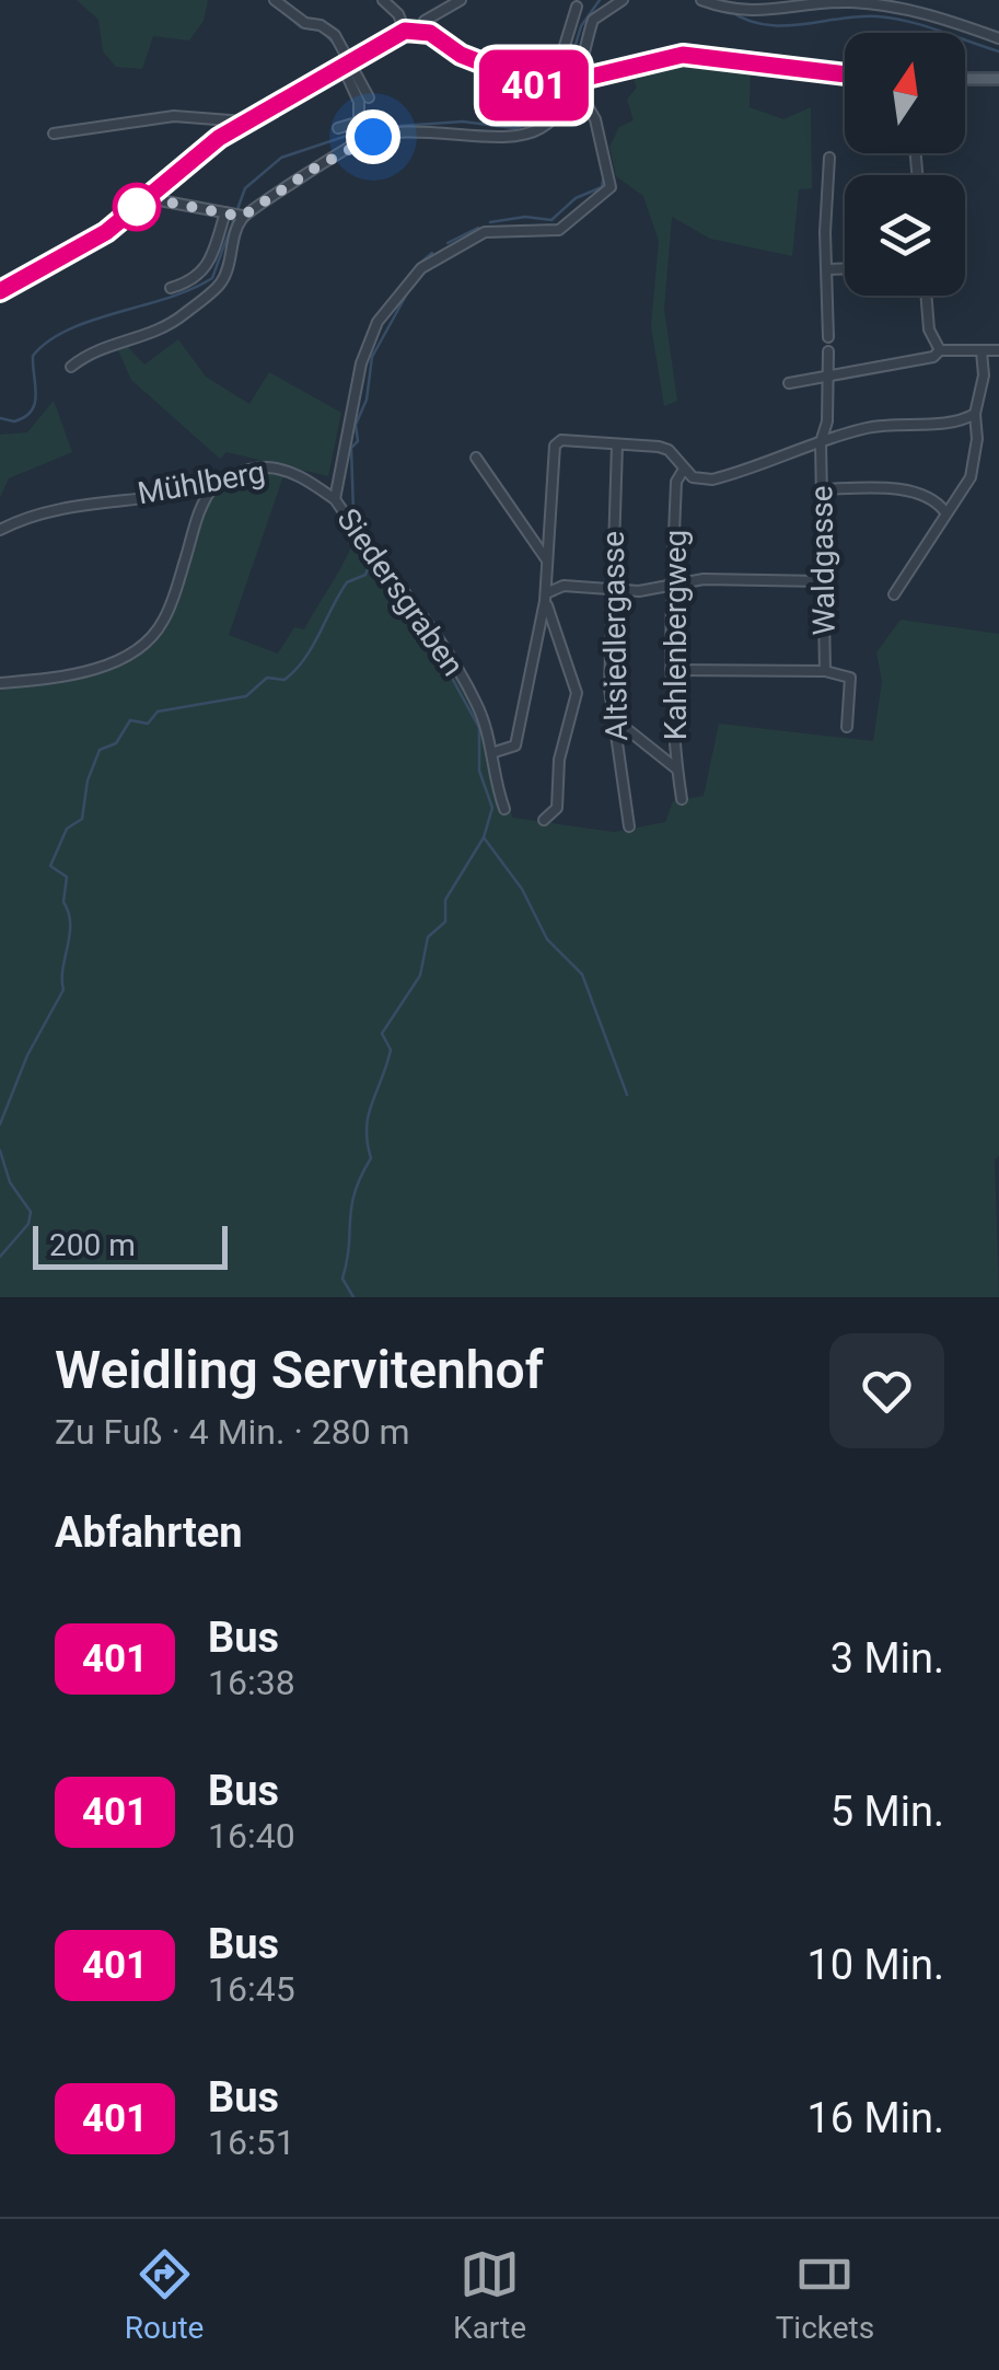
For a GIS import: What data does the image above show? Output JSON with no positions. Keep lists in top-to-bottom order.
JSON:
{
  "streets": {
    "street": [
      "Mühlberg",
      "Waldgasse",
      "Siedersgraben",
      "Kahlenbergweg",
      "Altsiedlergasse"
    ]
  },
  "crossings": [
    ["Mühlberg", "Siedersgraben"]
  ],
  "lines": ["bus line 401"],
  "scale_bar": "200 m",
  "north": "top",
  "page": {
    "on_map": "401",
    "scale": "200 m",
    "heading": [
      ["Weidling Servitenhof", "Zu Fuß · 4 Min. · 280 m"],
      "Abfahrten"
    ],
    "list": [
      {
        "mark": "401",
        "name": "Bus",
        "note": "16:38",
        "value": "3 Min."
      },
      {
        "mark": "401",
        "name": "Bus",
        "note": "16:40",
        "value": "5 Min."
      },
      {
        "mark": "401",
        "name": "Bus",
        "note": "16:45",
        "value": "10 Min."
      },
      {
        "mark": "401",
        "name": "Bus",
        "note": "16:51",
        "value": "16 Min."
      }
    ],
    "tabs": ["Route", "Karte", "Tickets"]
  }
}
